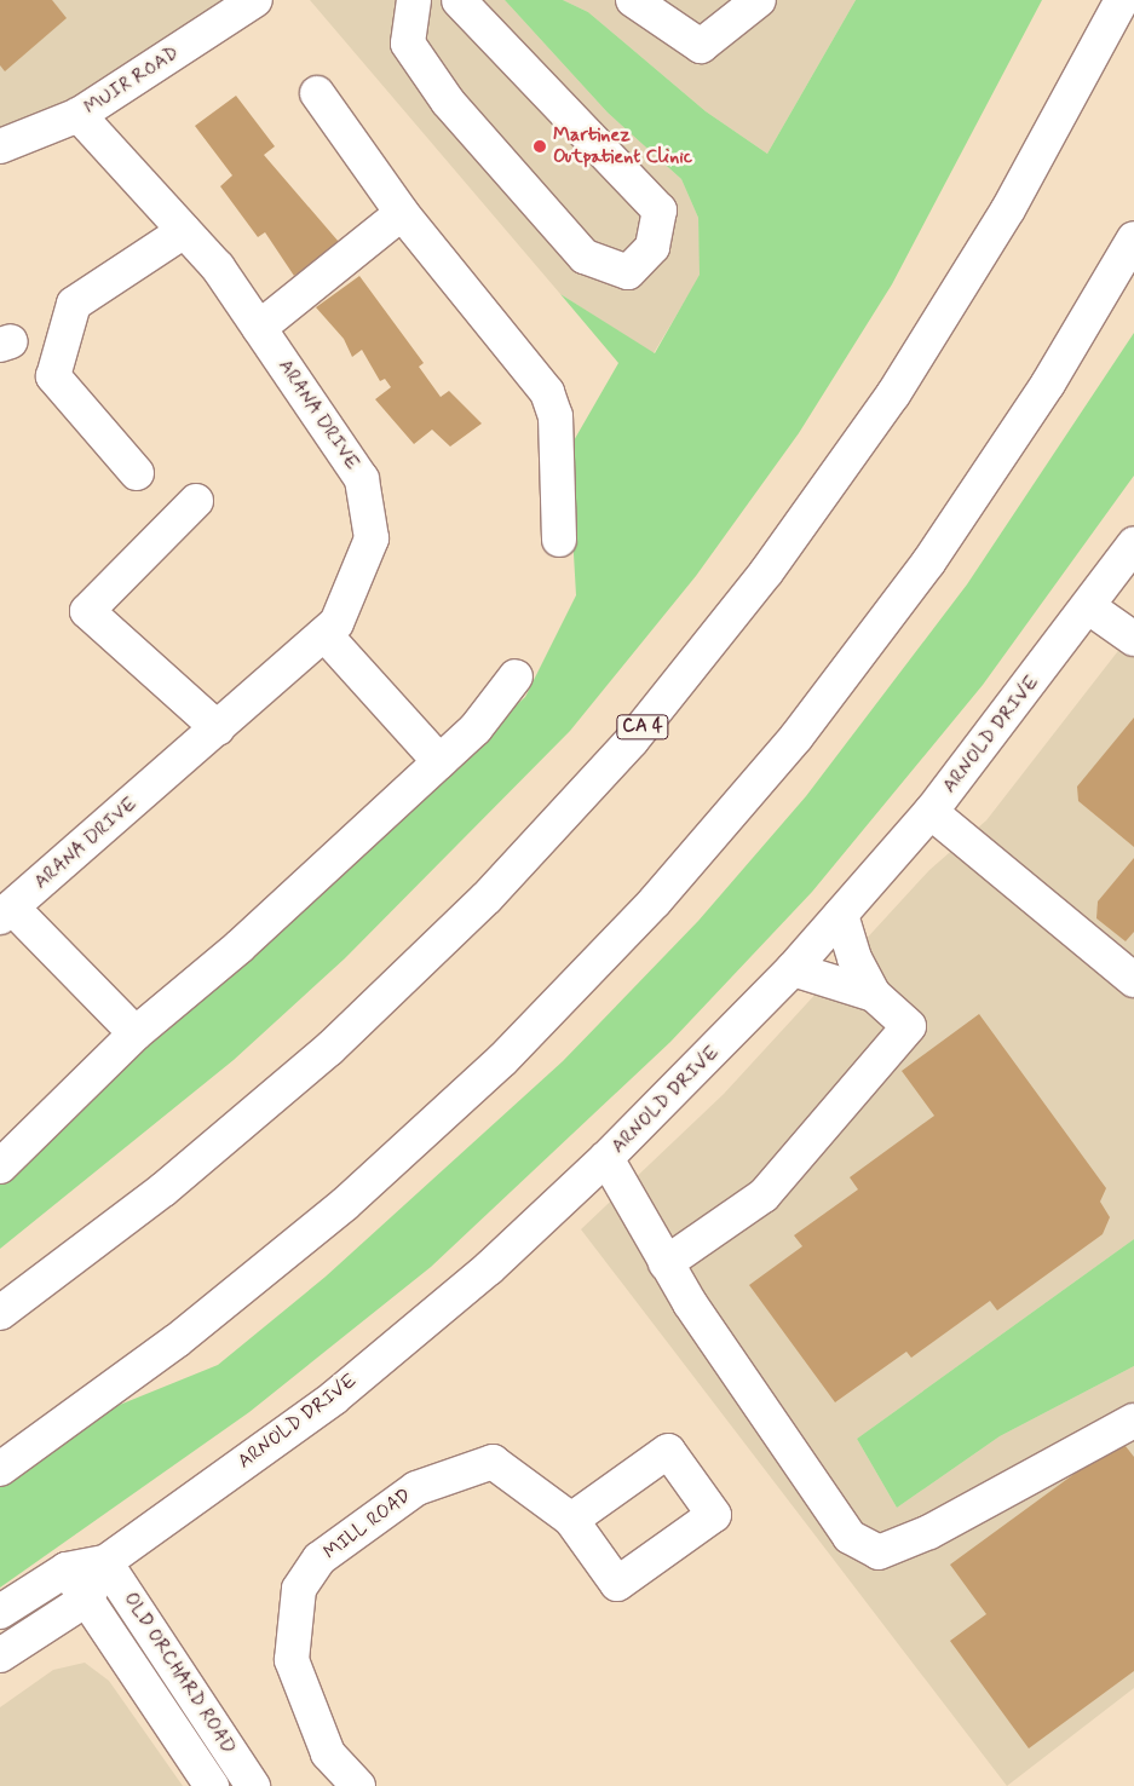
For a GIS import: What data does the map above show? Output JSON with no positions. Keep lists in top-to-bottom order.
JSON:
{
  "streets": {
    "main road": [
      "MUIR ROAD",
      "ARANA DRIVE",
      "CA 4",
      "ARNOLD DRIVE",
      "MILL ROAD",
      "OLD ORCHARD ROAD"
    ]
  },
  "crossings": [
    ["MUIR ROAD", "ARANA DRIVE"],
    ["ARNOLD DRIVE", "OLD ORCHARD ROAD"]
  ],
  "places": ["Martinez Outpatient Clinic"]
}
